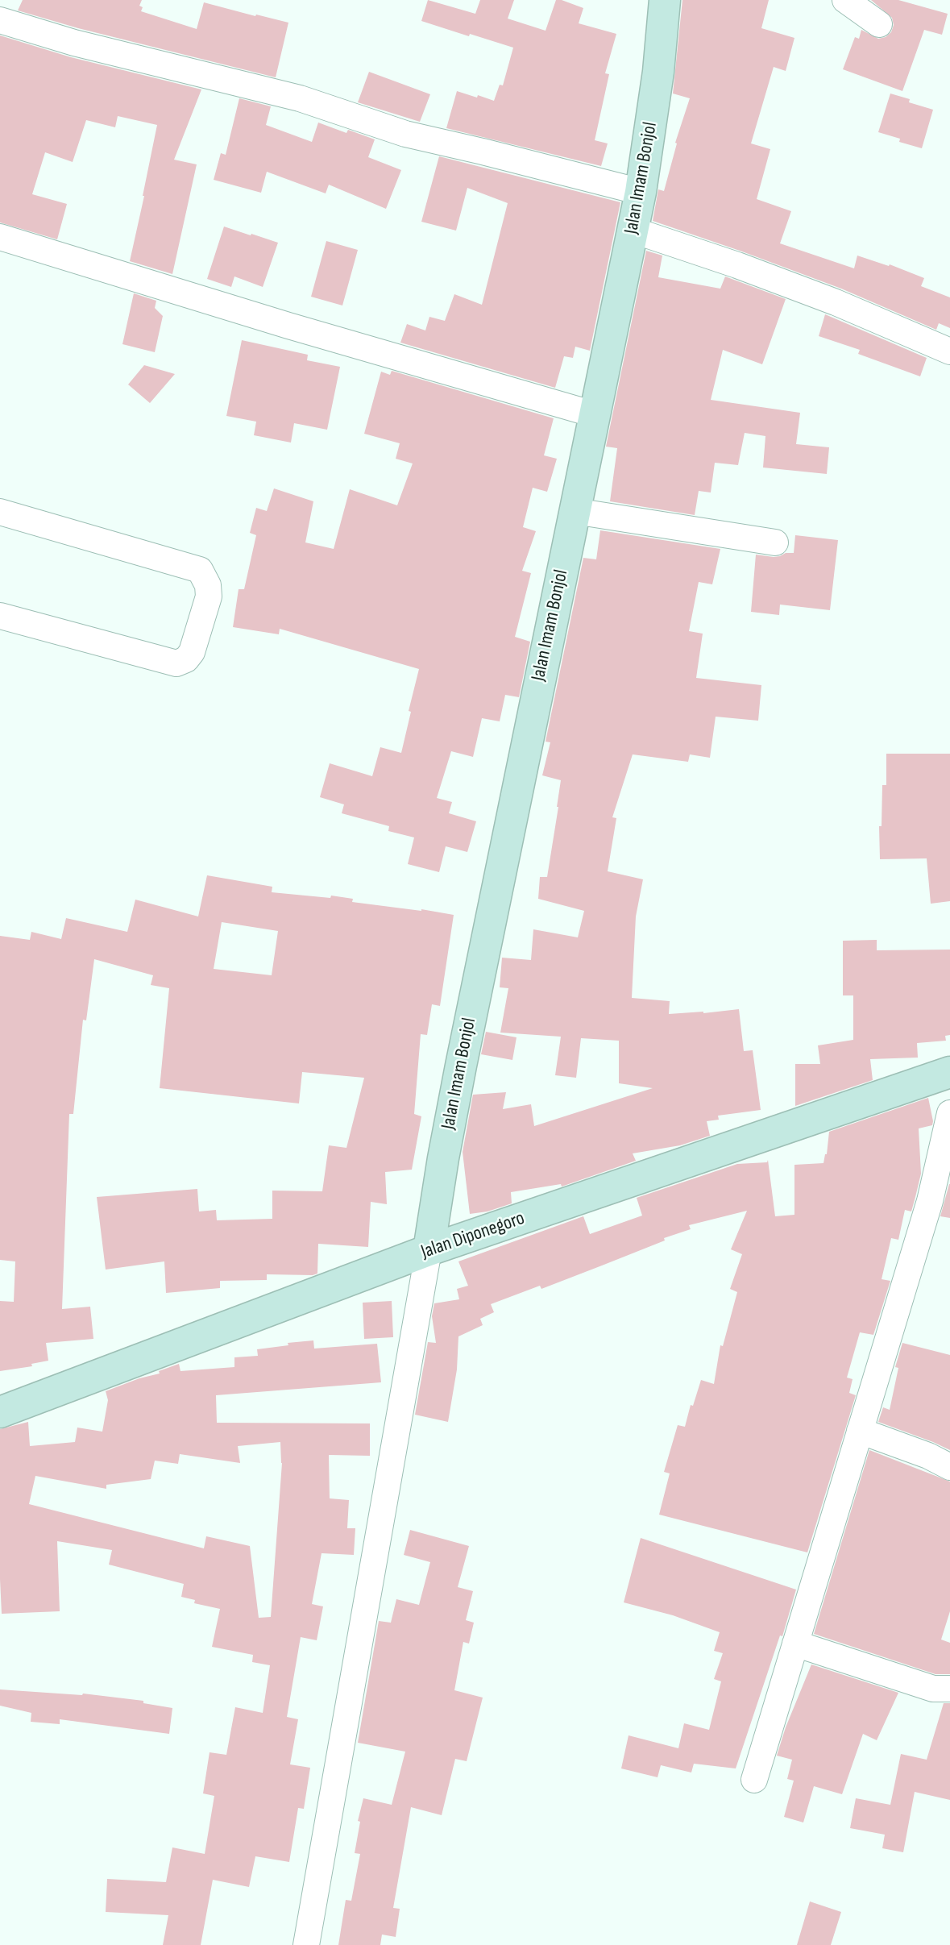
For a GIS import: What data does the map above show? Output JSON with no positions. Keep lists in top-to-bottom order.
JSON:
{
  "streets": {
    "main road": ["Jalan Imam Bonjol", "Jalan Diponegoro"]
  },
  "crossings": [
    ["Jalan Imam Bonjol", "Jalan Diponegoro"]
  ]
}
